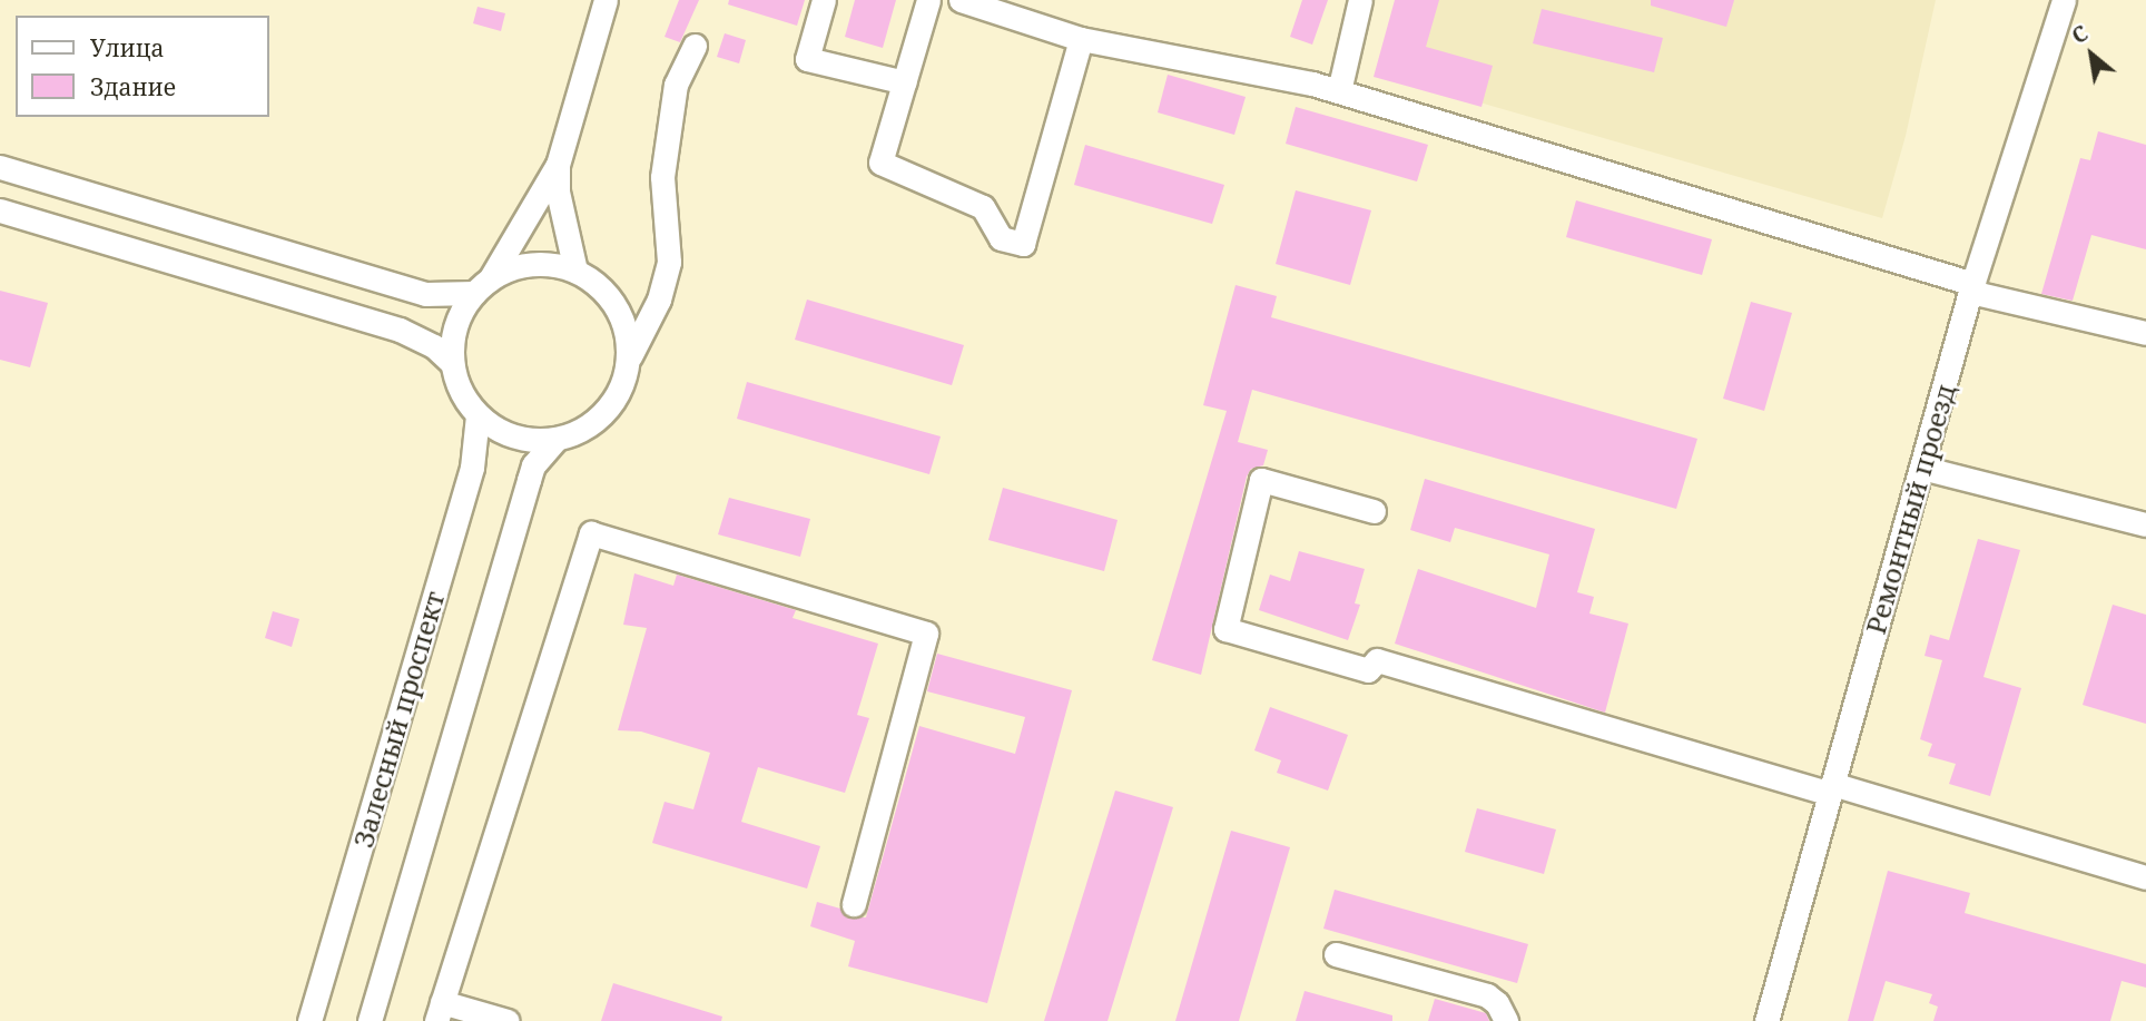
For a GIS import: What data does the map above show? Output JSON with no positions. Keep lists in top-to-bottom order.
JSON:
{
  "streets": {
    "street": ["Ремонтный проезд", "Залесный проспект"]
  },
  "legend": ["Улица", "Здание"],
  "north": "top left"
}
